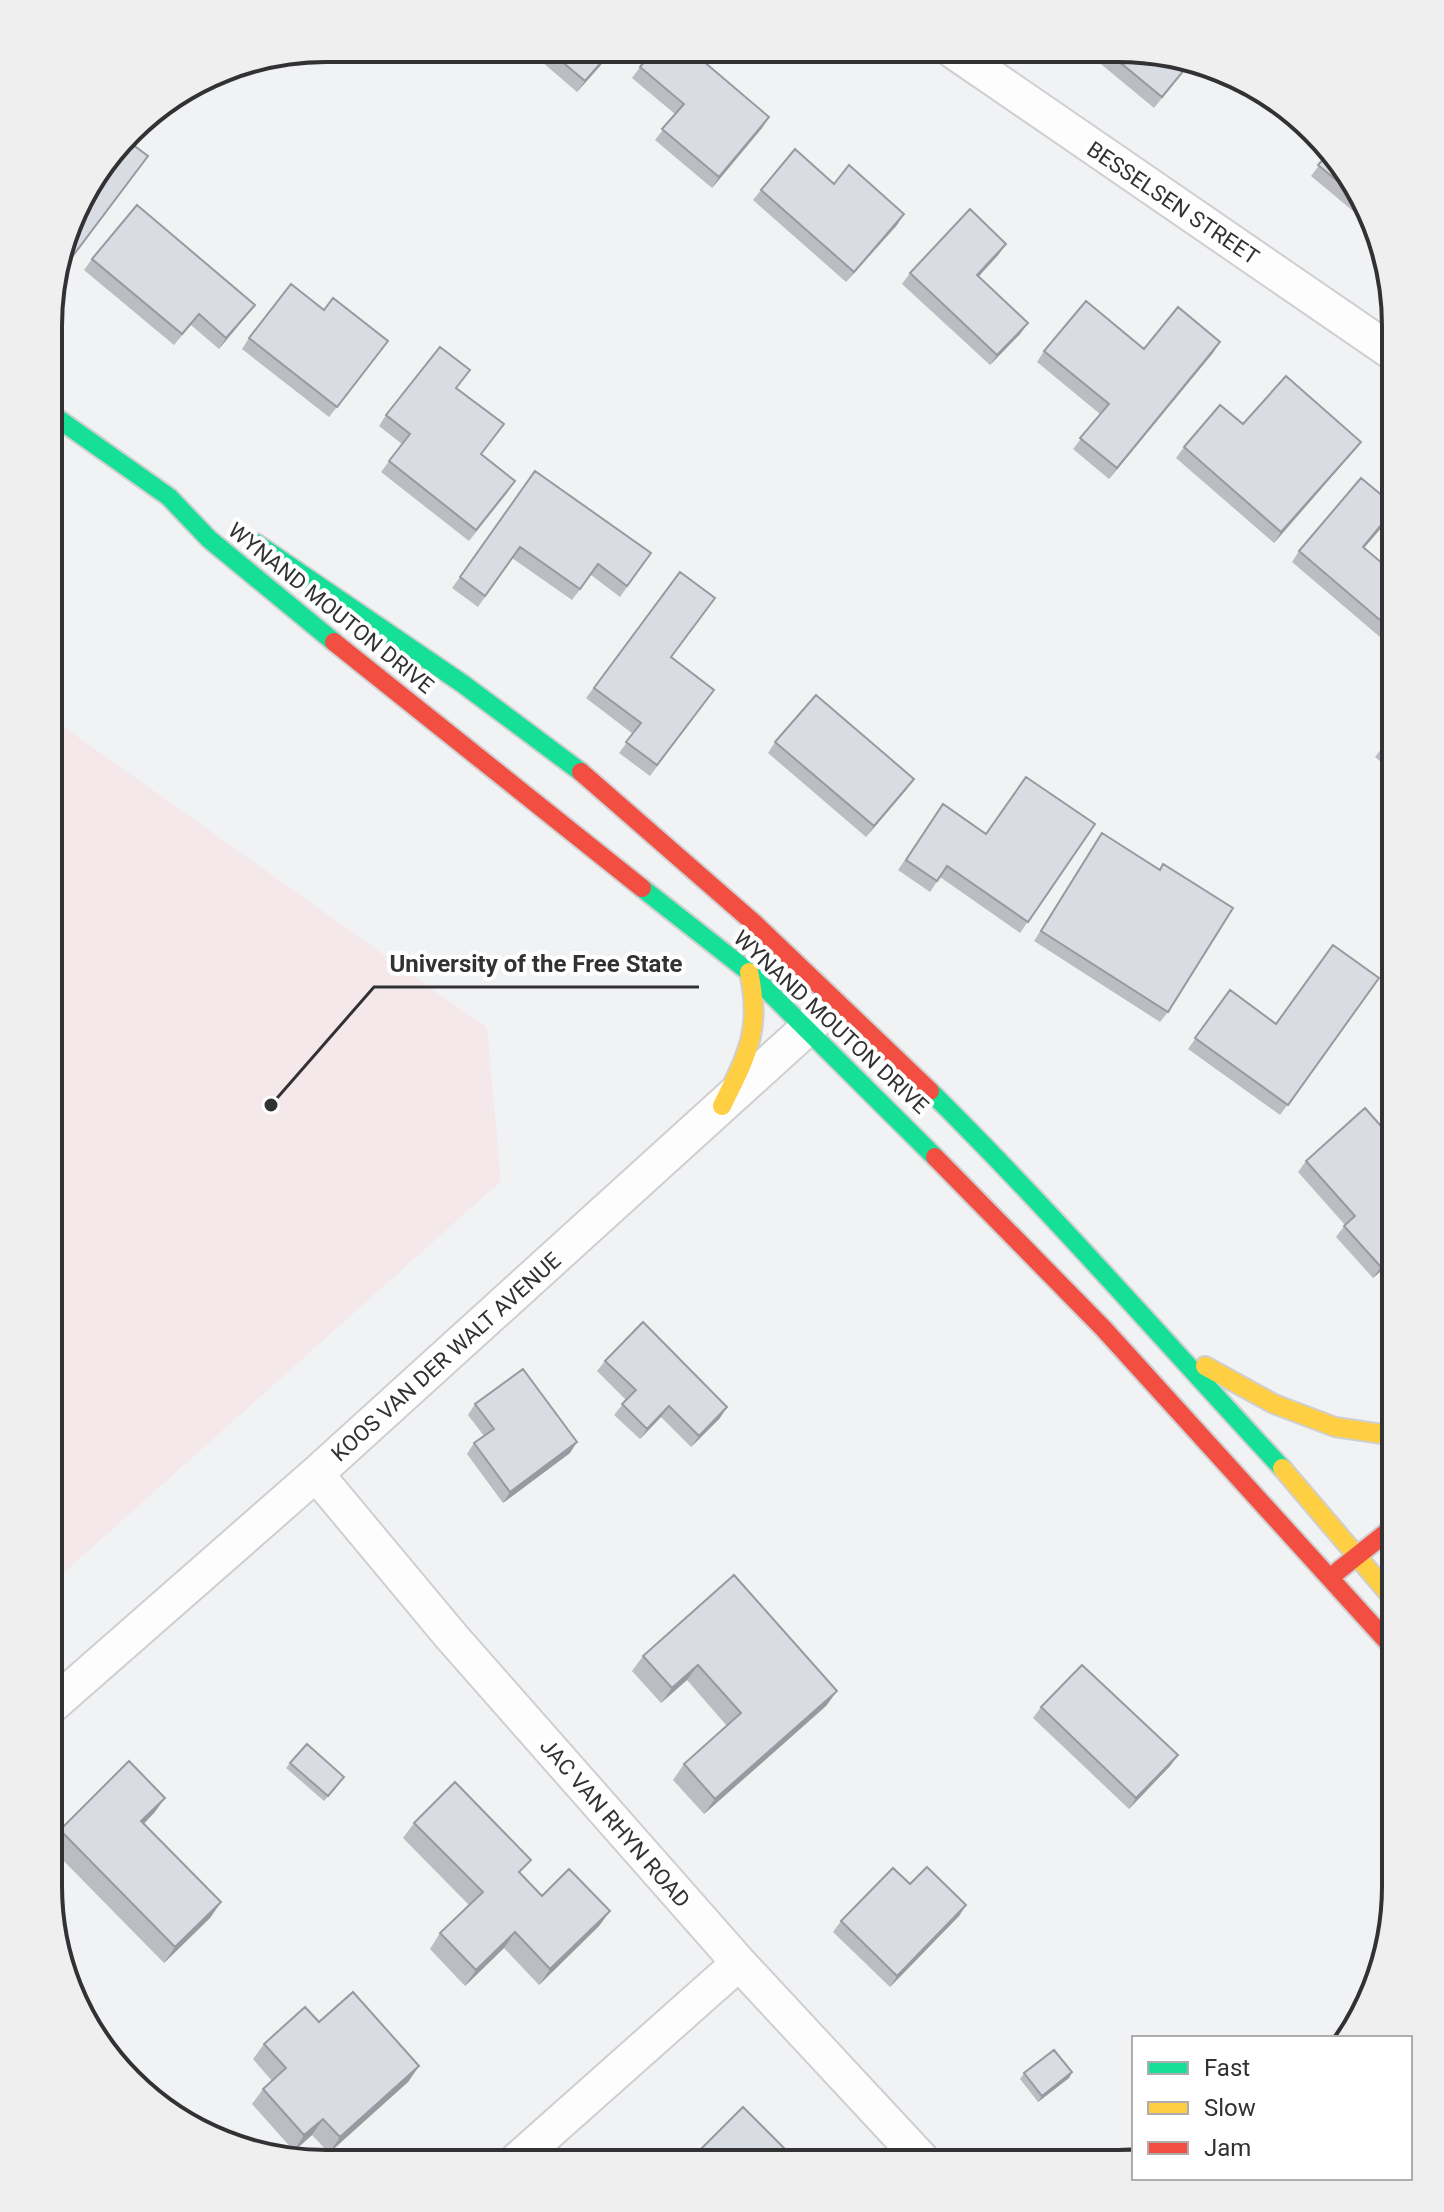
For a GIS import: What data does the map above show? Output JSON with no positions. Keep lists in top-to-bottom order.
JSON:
{
  "streets": {
    "street": [
      "BESSELSEN STREET",
      "WYNAND MOUTON DRIVE",
      "KOOS VAN DER WALT AVENUE",
      "JAC VAN RHYN ROAD"
    ]
  },
  "crossings": [
    ["WYNAND MOUTON DRIVE", "KOOS VAN DER WALT AVENUE"],
    ["KOOS VAN DER WALT AVENUE", "JAC VAN RHYN ROAD"]
  ],
  "places": ["University of the Free State"],
  "legend": ["Fast", "Slow", "Jam"]
}
